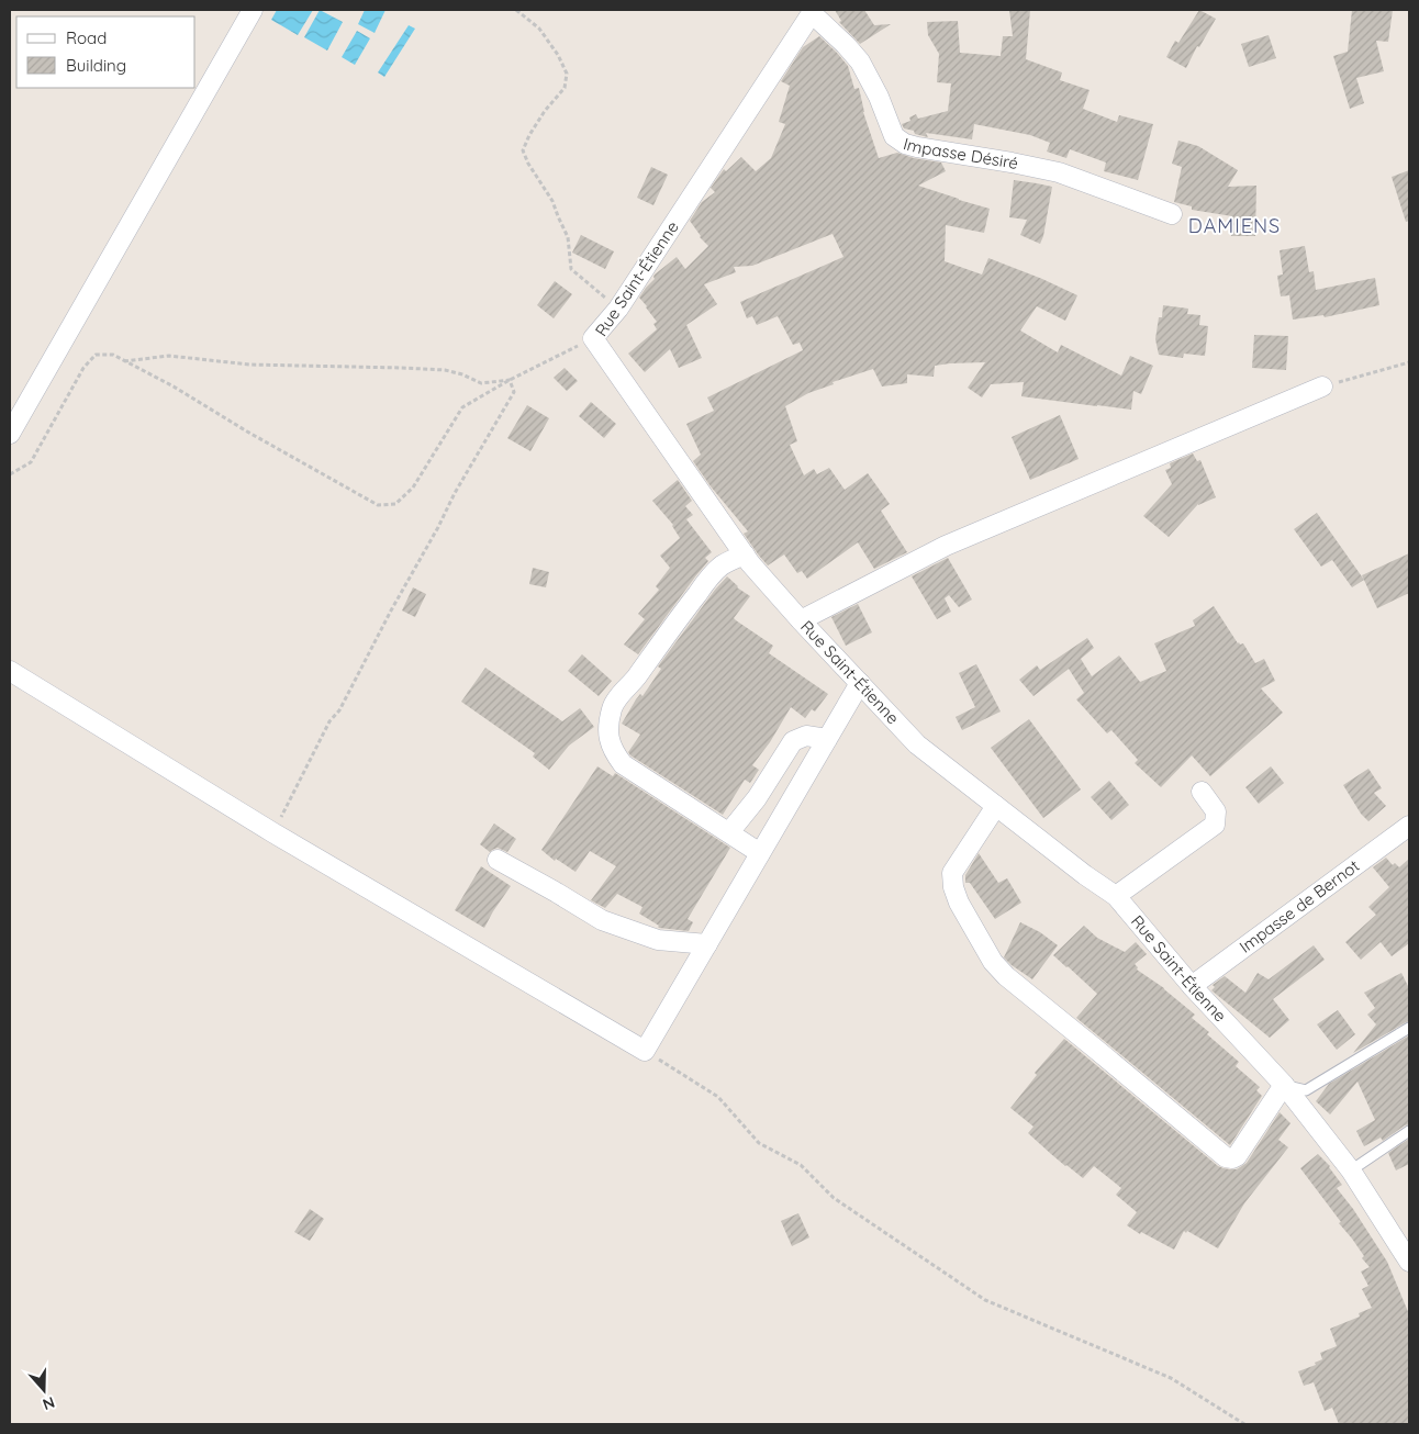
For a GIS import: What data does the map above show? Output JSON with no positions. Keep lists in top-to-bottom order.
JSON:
{
  "streets": {
    "street": ["Impasse Désiré", "Rue Saint-Étienne", "Impasse de Bernot"]
  },
  "crossings": [
    ["Impasse Désiré", "Rue Saint-Étienne"],
    ["Rue Saint-Étienne", "Impasse de Bernot"]
  ],
  "districts": ["DAMIENS"],
  "legend": ["Road", "Building"],
  "north": "bottom"
}
